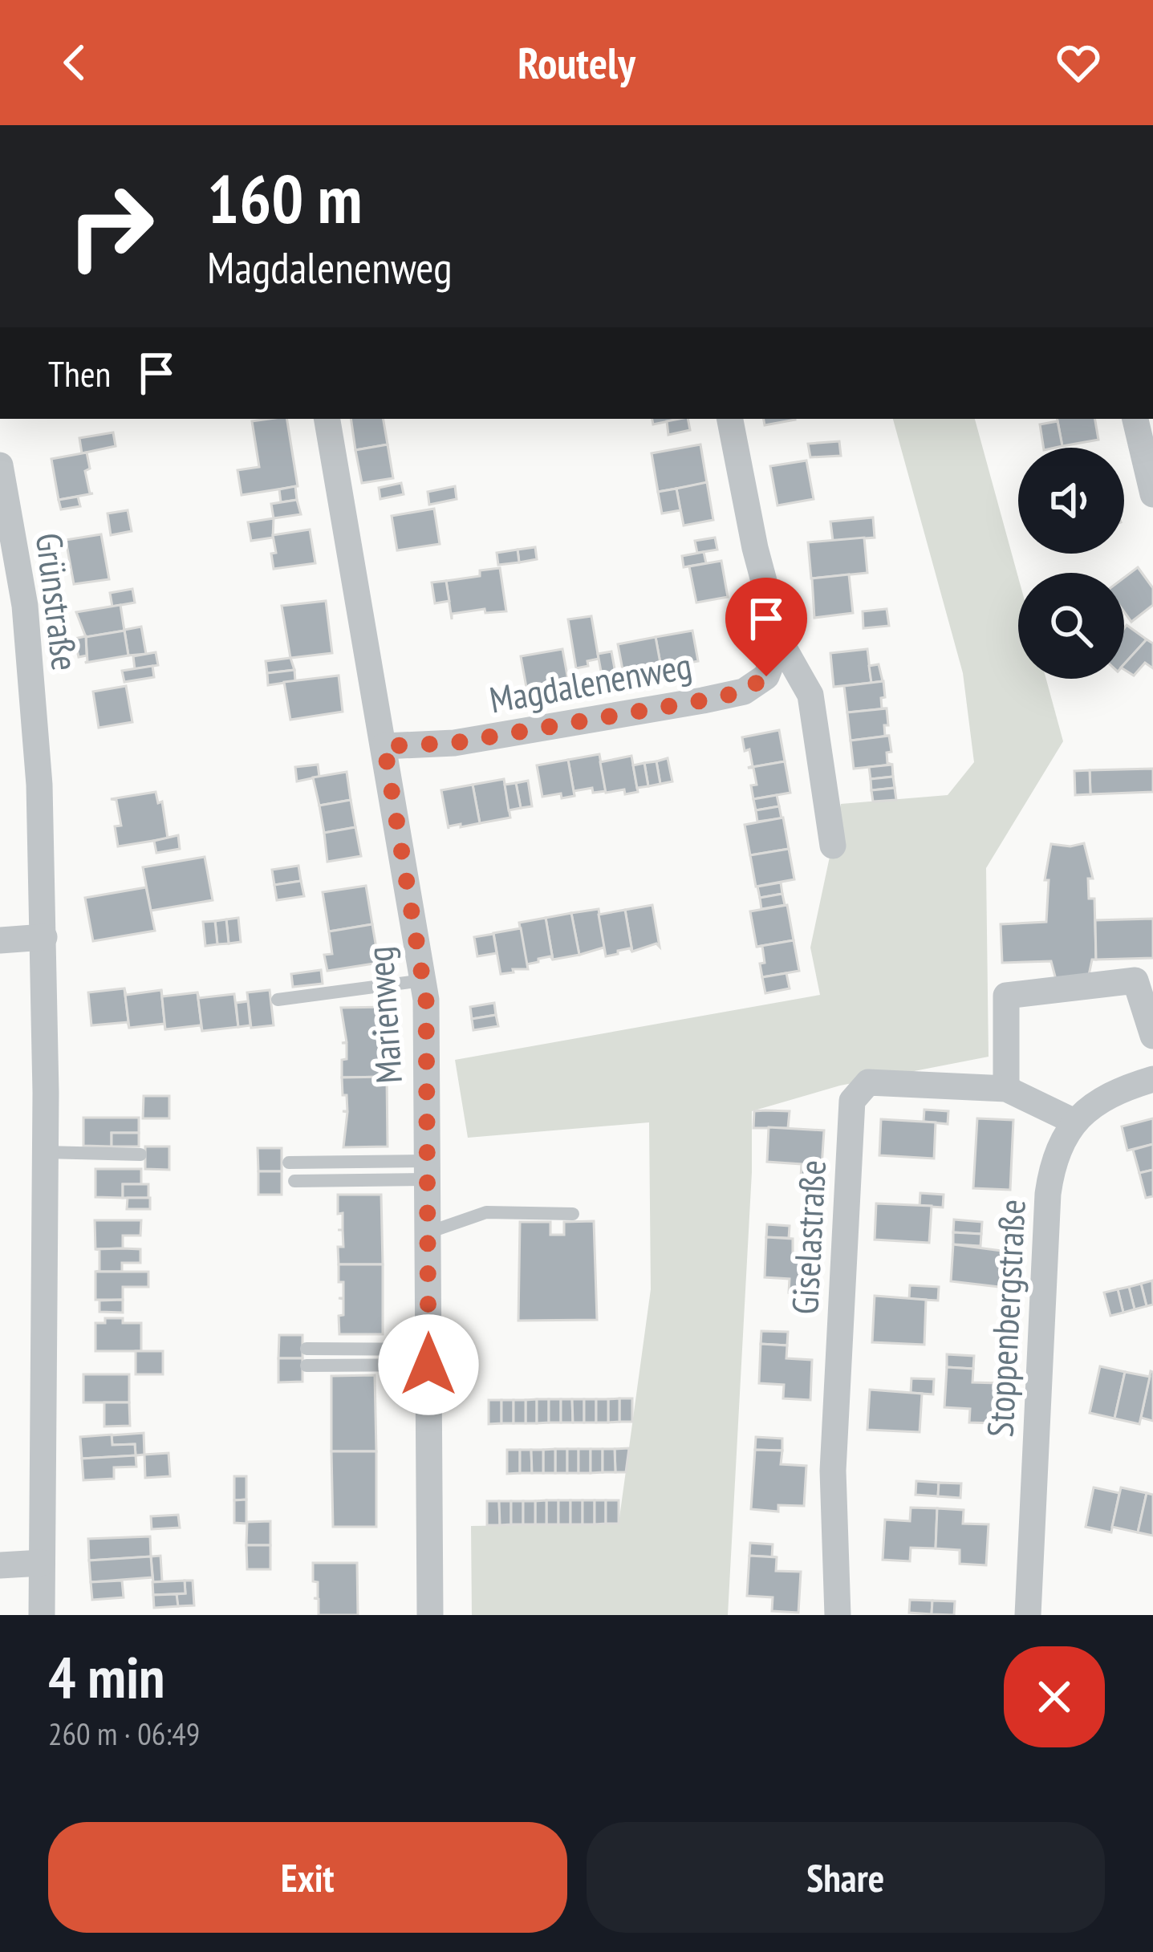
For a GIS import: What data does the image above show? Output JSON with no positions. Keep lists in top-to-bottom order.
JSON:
{
  "streets": {
    "street": [
      "Grünstraße",
      "Magdalenenweg",
      "Marienweg",
      "Giselastraße",
      "Stoppenbergstraße"
    ]
  },
  "crossings": [
    ["Magdalenenweg", "Marienweg"],
    ["Giselastraße", "Stoppenbergstraße"]
  ],
  "page": {
    "header": "Routely",
    "turn": ["160 m", "Magdalenenweg"],
    "then": "Then",
    "heading": ["4 min", "260 m · 06:49"],
    "buttons": ["Exit", "Share"]
  }
}
